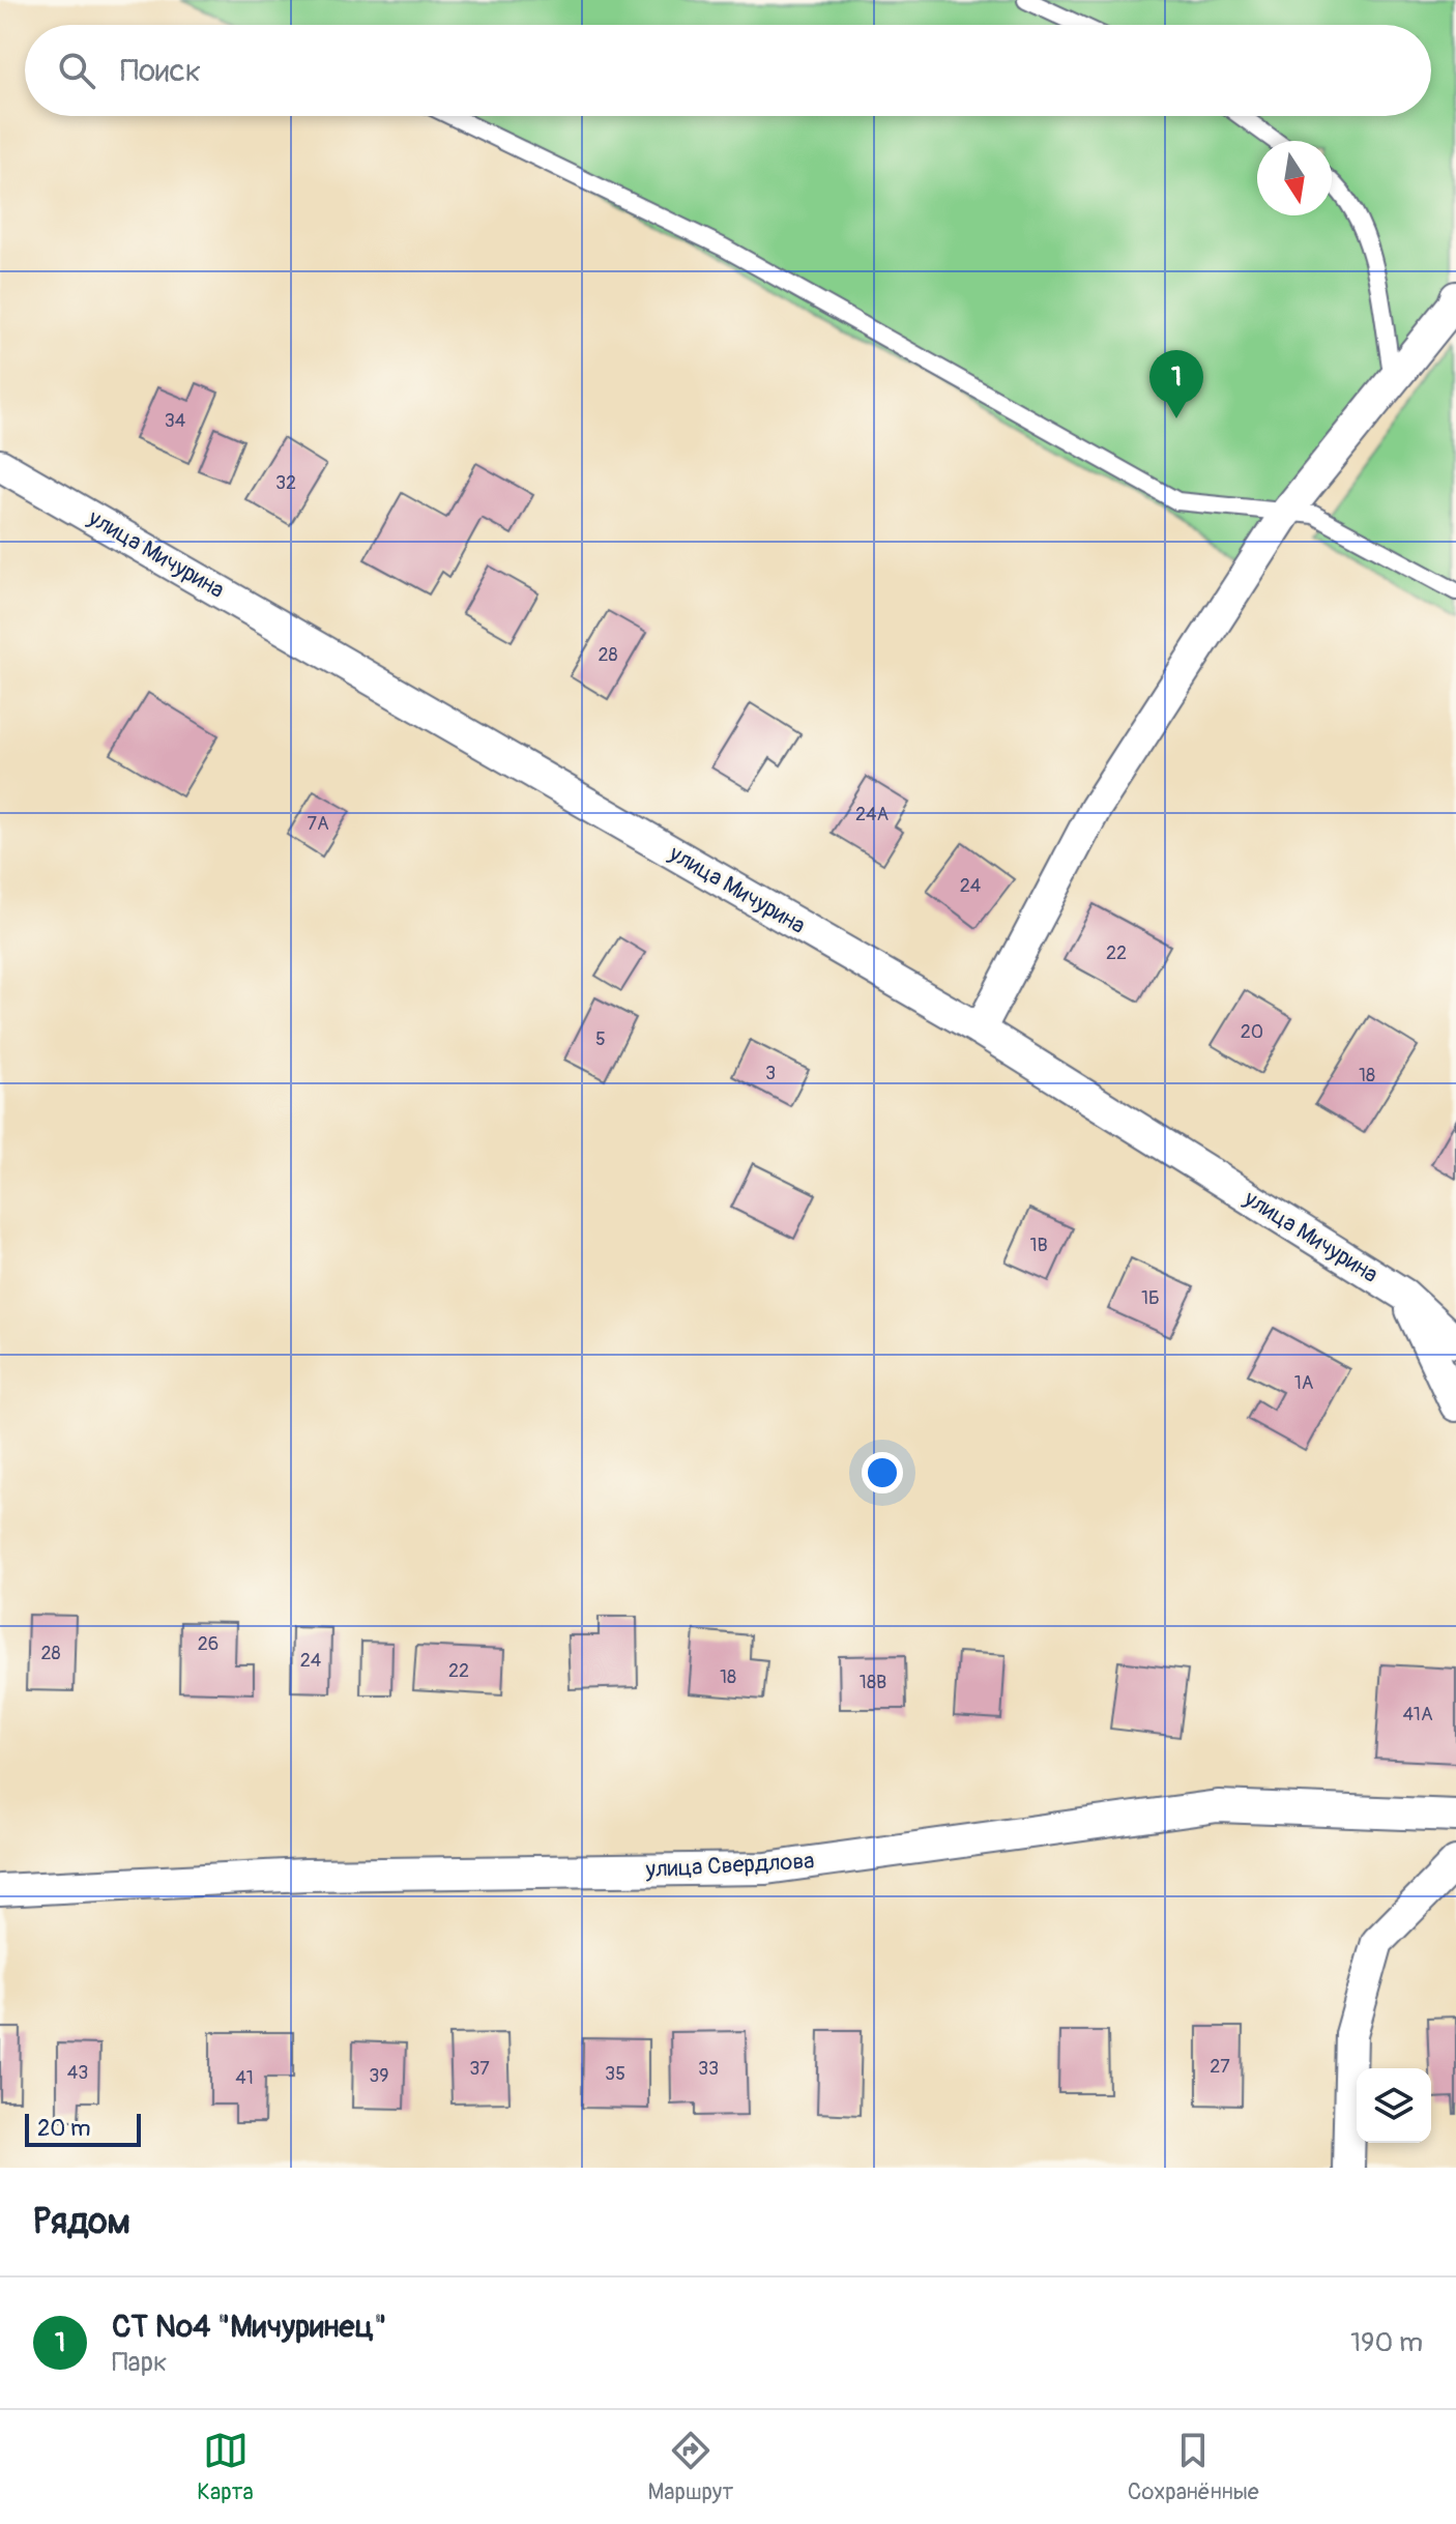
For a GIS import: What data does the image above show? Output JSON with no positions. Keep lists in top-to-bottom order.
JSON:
{
  "streets": {
    "street": ["улица Мичурина", "улица Свердлова"]
  },
  "house_numbers": [
    "34",
    "32",
    "28",
    "24А",
    "7А",
    "24",
    "22",
    "20",
    "5",
    "3",
    "18",
    "1В",
    "1Б",
    "1А",
    "26",
    "28",
    "24",
    "22",
    "18",
    "18В",
    "41А",
    "27",
    "37",
    "33",
    "43",
    "35",
    "39",
    "41"
  ],
  "scale_bar": "20 m",
  "north": "bottom",
  "page": {
    "search": "Поиск",
    "pins": "1",
    "scale": "20 m",
    "heading": "Рядом",
    "list": [
      {
        "mark": "1",
        "name": "СТ №4 \"Мичуринец\"",
        "note": "Парк",
        "value": "190 m"
      }
    ],
    "nav": ["Карта", "Маршрут", "Сохранённые"]
  }
}
